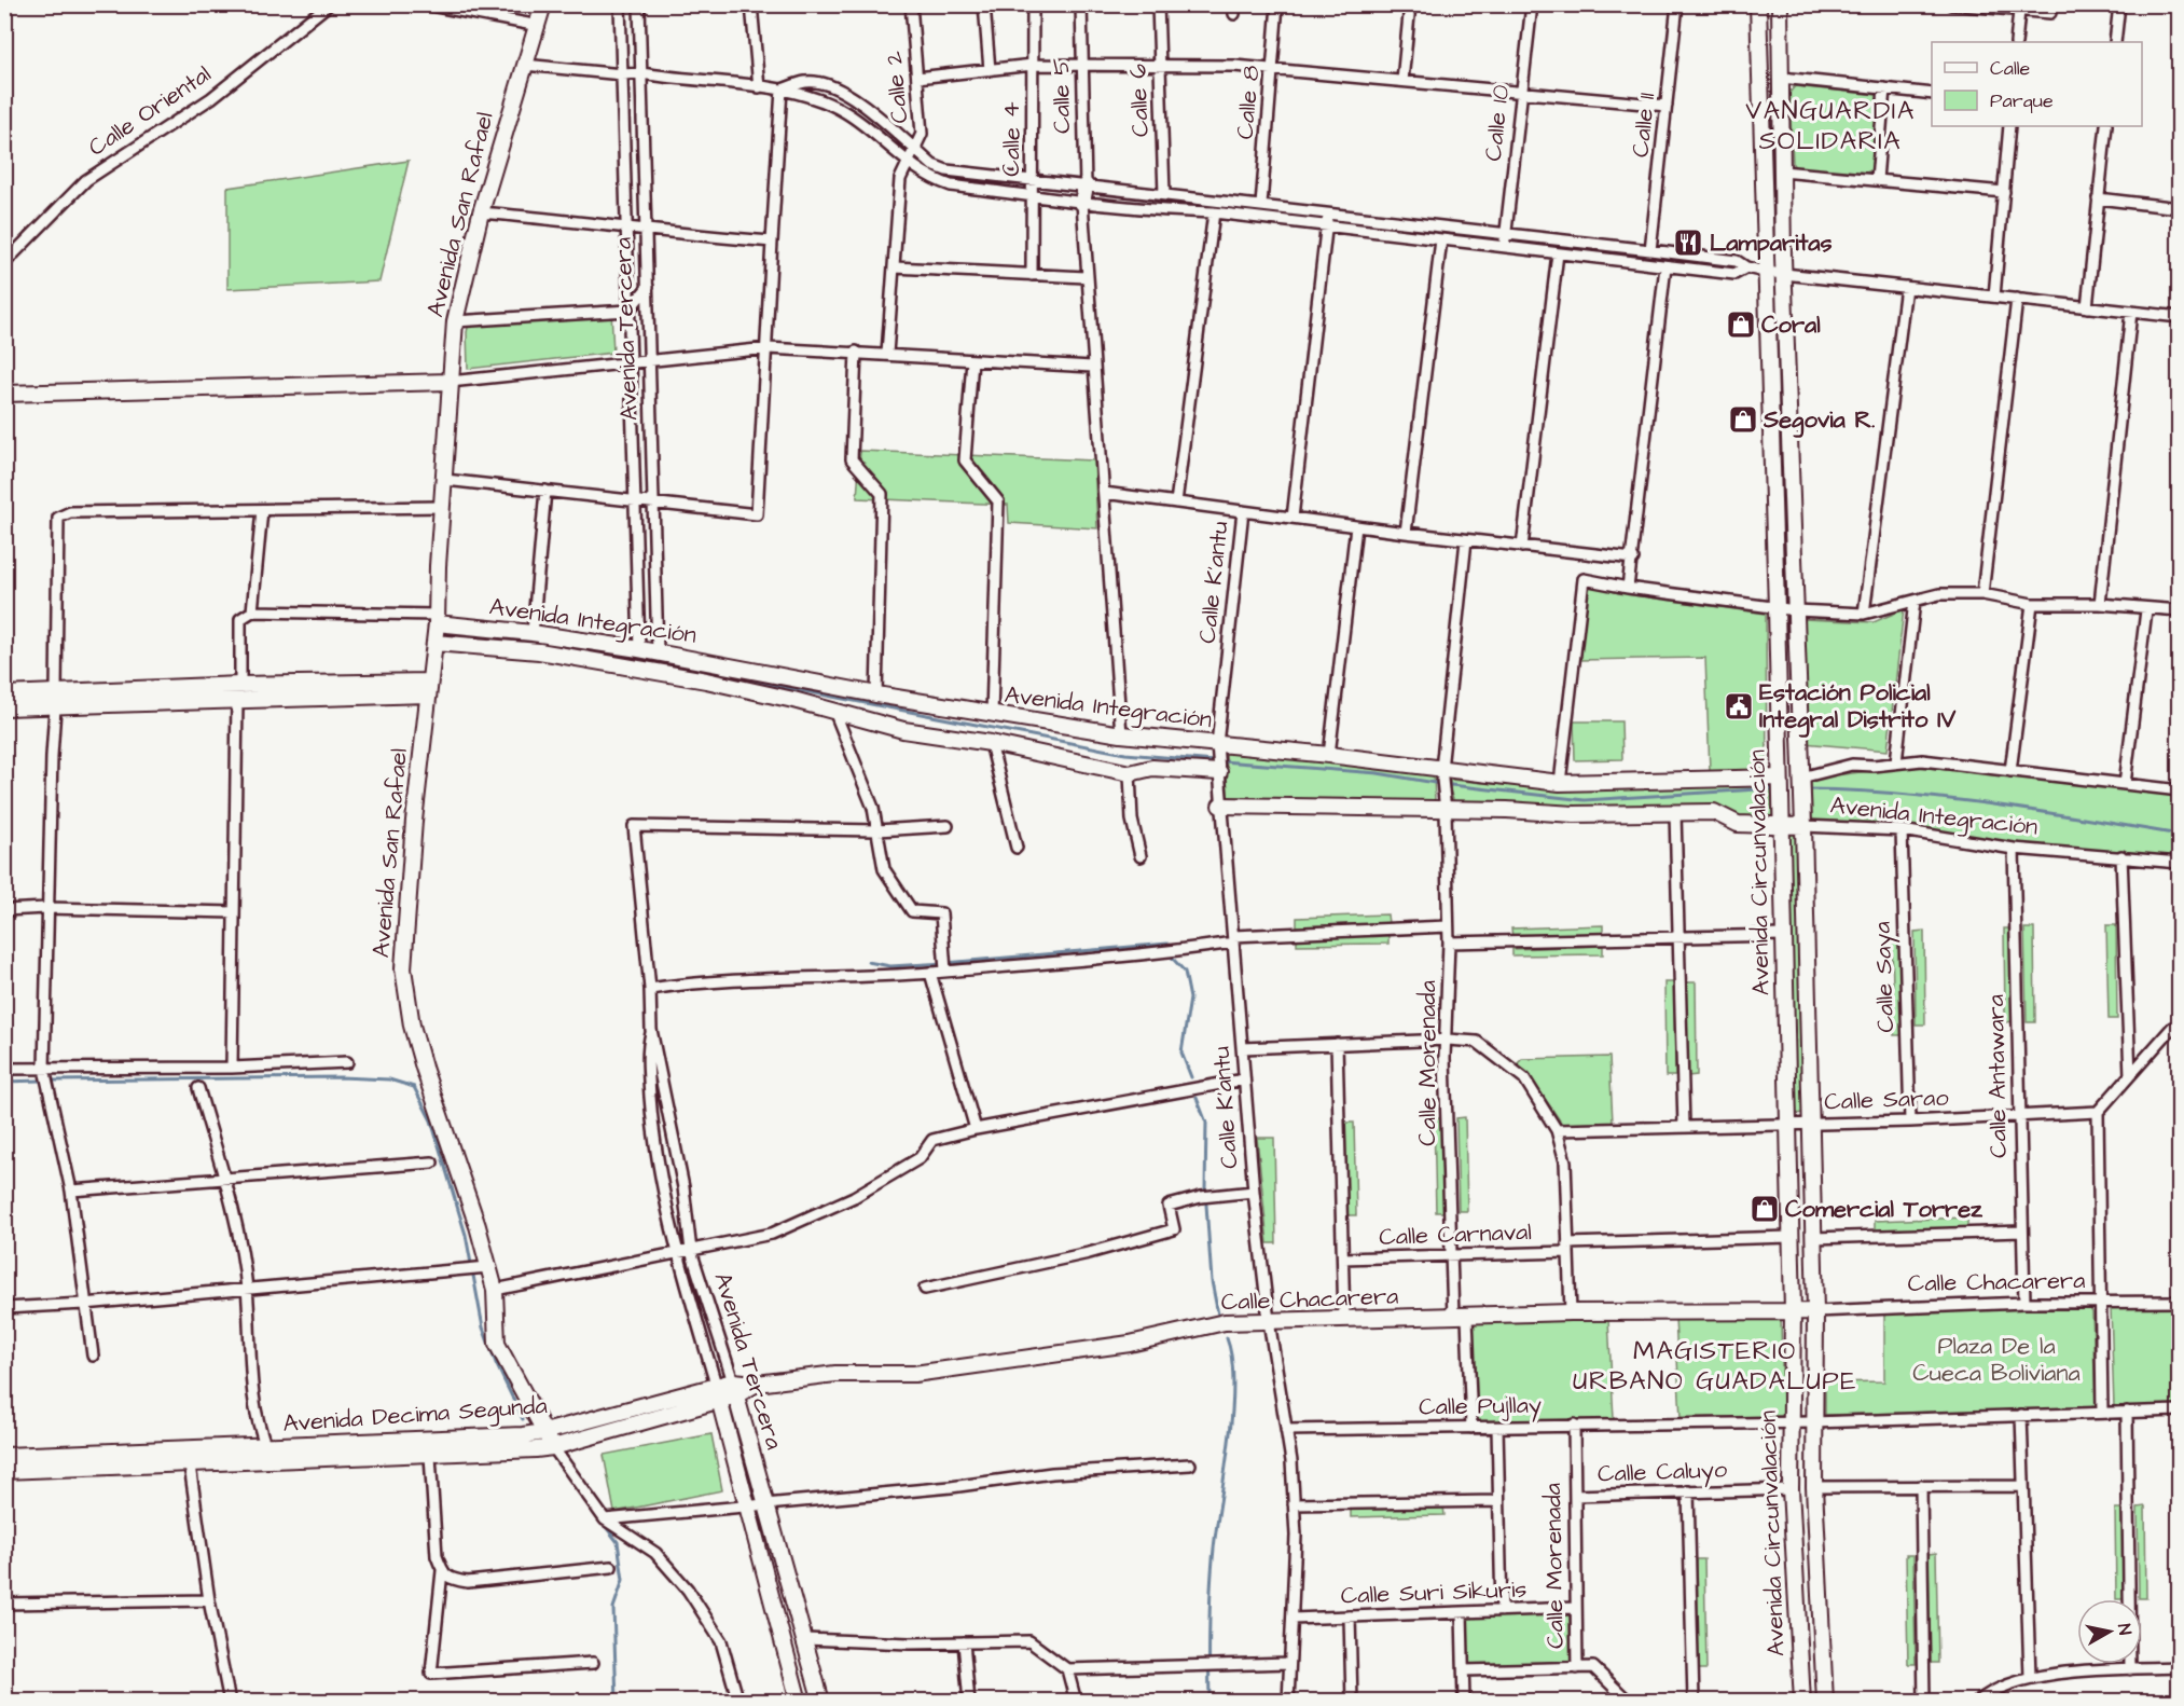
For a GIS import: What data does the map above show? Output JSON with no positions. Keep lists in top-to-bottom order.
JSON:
{
  "streets": {
    "street": [
      "Calle 2",
      "Calle 5",
      "Calle 6",
      "Calle 8",
      "Calle Oriental",
      "Calle 10",
      "Calle 11",
      "Calle 4",
      "Avenida San Rafael",
      "Avenida Tercera",
      "Calle K'antu",
      "Avenida Integración",
      "Avenida Circunvalación",
      "Calle Saya",
      "Calle Morenada",
      "Calle Antawara",
      "Calle Sarao",
      "Calle Carnaval",
      "Calle Chacarera",
      "Calle Pujllay",
      "Avenida Decima Segunda",
      "Calle Caluyo",
      "Calle Suri Sikuris"
    ]
  },
  "crossings": [
    ["Avenida San Rafael", "Avenida Integración"],
    ["Avenida San Rafael", "Avenida Decima Segunda"],
    ["Avenida Tercera", "Avenida Integración"],
    ["Avenida Tercera", "Avenida Decima Segunda"],
    ["Calle K'antu", "Avenida Integración"],
    ["Calle K'antu", "Calle Chacarera"],
    ["Calle K'antu", "Calle Pujllay"],
    ["Calle K'antu", "Calle Suri Sikuris"],
    ["Avenida Integración", "Avenida Circunvalación"],
    ["Avenida Integración", "Calle Saya"],
    ["Avenida Integración", "Calle Morenada"],
    ["Avenida Integración", "Calle Antawara"],
    ["Avenida Circunvalación", "Calle Sarao"],
    ["Avenida Circunvalación", "Calle Carnaval"],
    ["Avenida Circunvalación", "Calle Chacarera"],
    ["Avenida Circunvalación", "Calle Pujllay"],
    ["Avenida Circunvalación", "Calle Caluyo"],
    ["Calle Saya", "Calle Sarao"],
    ["Calle Morenada", "Calle Carnaval"],
    ["Calle Morenada", "Calle Chacarera"],
    ["Calle Morenada", "Calle Pujllay"],
    ["Calle Morenada", "Calle Caluyo"],
    ["Calle Morenada", "Calle Suri Sikuris"],
    ["Calle Antawara", "Calle Sarao"],
    ["Calle Antawara", "Calle Chacarera"],
    ["Calle Chacarera", "Avenida Decima Segunda"]
  ],
  "districts": ["VANGUARDIA SOLIDARIA", "MAGISTERIO URBANO GUADALUPE"],
  "parks": ["Plaza De la Cueca Boliviana"],
  "places": {
    "restaurant": ["Lamparitas"],
    "shop": ["Coral", "Segovia R.", "Comercial Torrez"],
    "public building": ["Estación Policial Integral Distrito IV"]
  },
  "legend": ["Calle", "Parque"],
  "north": "right"
}
